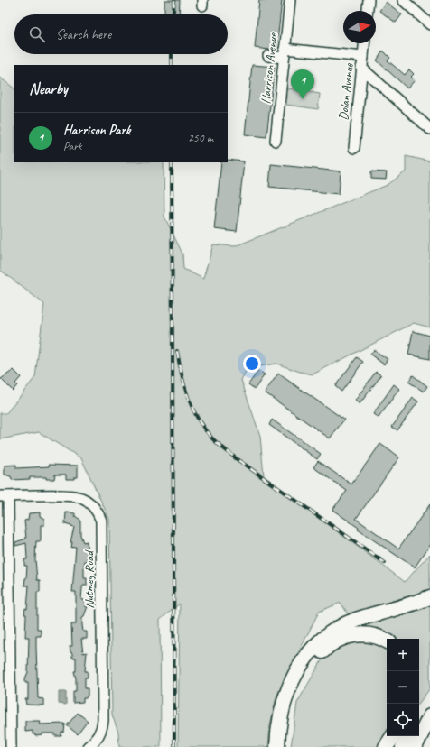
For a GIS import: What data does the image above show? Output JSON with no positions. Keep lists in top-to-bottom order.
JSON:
{
  "streets": {
    "street": ["Harrison Avenue", "Dolan Avenue", "Nutmeg Road"]
  },
  "north": "right",
  "page": {
    "search": "Search here",
    "heading": "Nearby",
    "pins": "1",
    "list": [
      {
        "mark": "1",
        "name": "Harrison Park",
        "note": "Park",
        "value": "250 m"
      }
    ],
    "map_buttons": ["+", "−"]
  }
}
